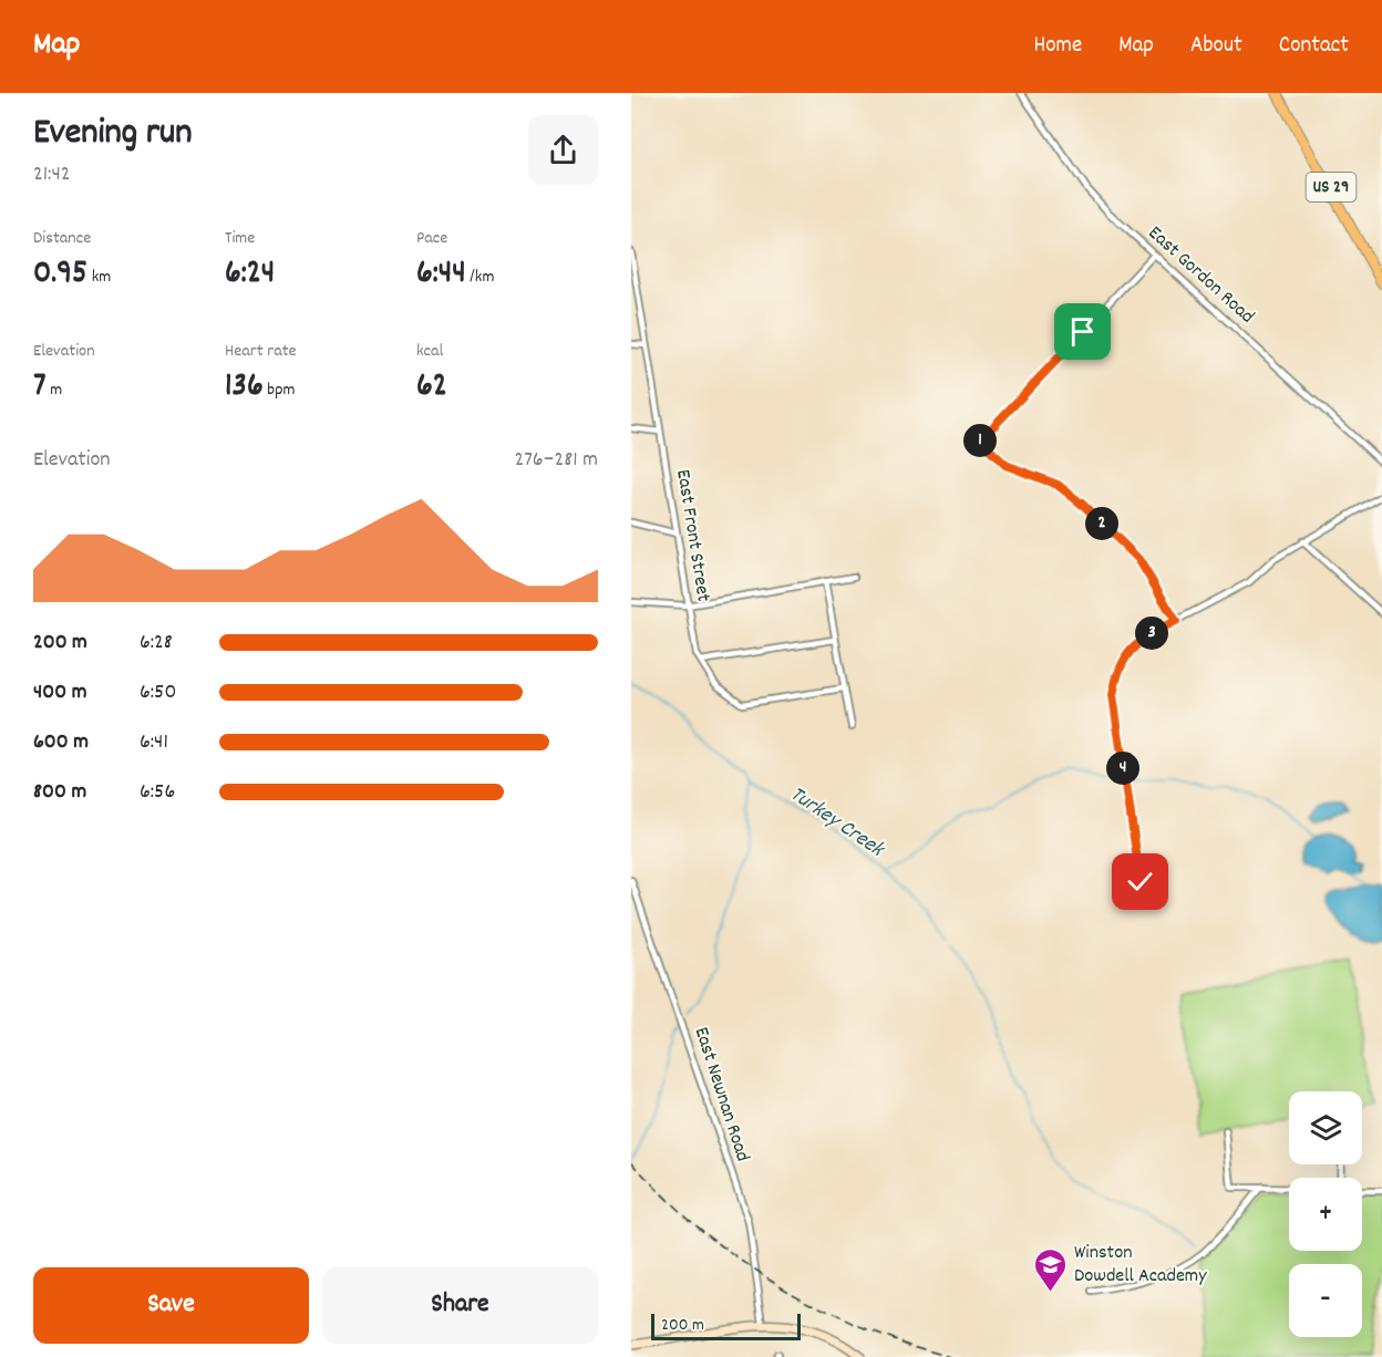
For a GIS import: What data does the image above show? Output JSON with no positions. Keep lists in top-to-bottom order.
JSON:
{
  "streets": {
    "main road": ["US 29"],
    "street": ["East Gordon Road", "East Front Street", "East Newnan Road"]
  },
  "water": ["Turkey Creek"],
  "places": {
    "school or university": ["Winston Dowdell Academy"]
  },
  "scale_bar": "200 m",
  "page": {
    "header": "Map",
    "nav": [
      "Home",
      "Map",
      "About",
      "Contact"
    ],
    "heading": ["Evening run", "21:42"],
    "stats": [
      ["Distance", "0.95 km"],
      ["Time", "6:24"],
      ["Pace", "6:44 /km"],
      ["Elevation", "7 m"],
      ["Heart rate", "136 bpm"],
      ["kcal", "62"]
    ],
    "pins": [
      "1",
      "2",
      "3",
      "4"
    ],
    "chart": ["Elevation", "276–281 m"],
    "list": [
      {
        "name": "200 m",
        "note": "6:28"
      },
      {
        "name": "400 m",
        "note": "6:50"
      },
      {
        "name": "600 m",
        "note": "6:41"
      },
      {
        "name": "800 m",
        "note": "6:56"
      }
    ],
    "map_buttons": ["+", "−"],
    "buttons": ["Save", "Share"],
    "scale": "200 m"
  }
}
